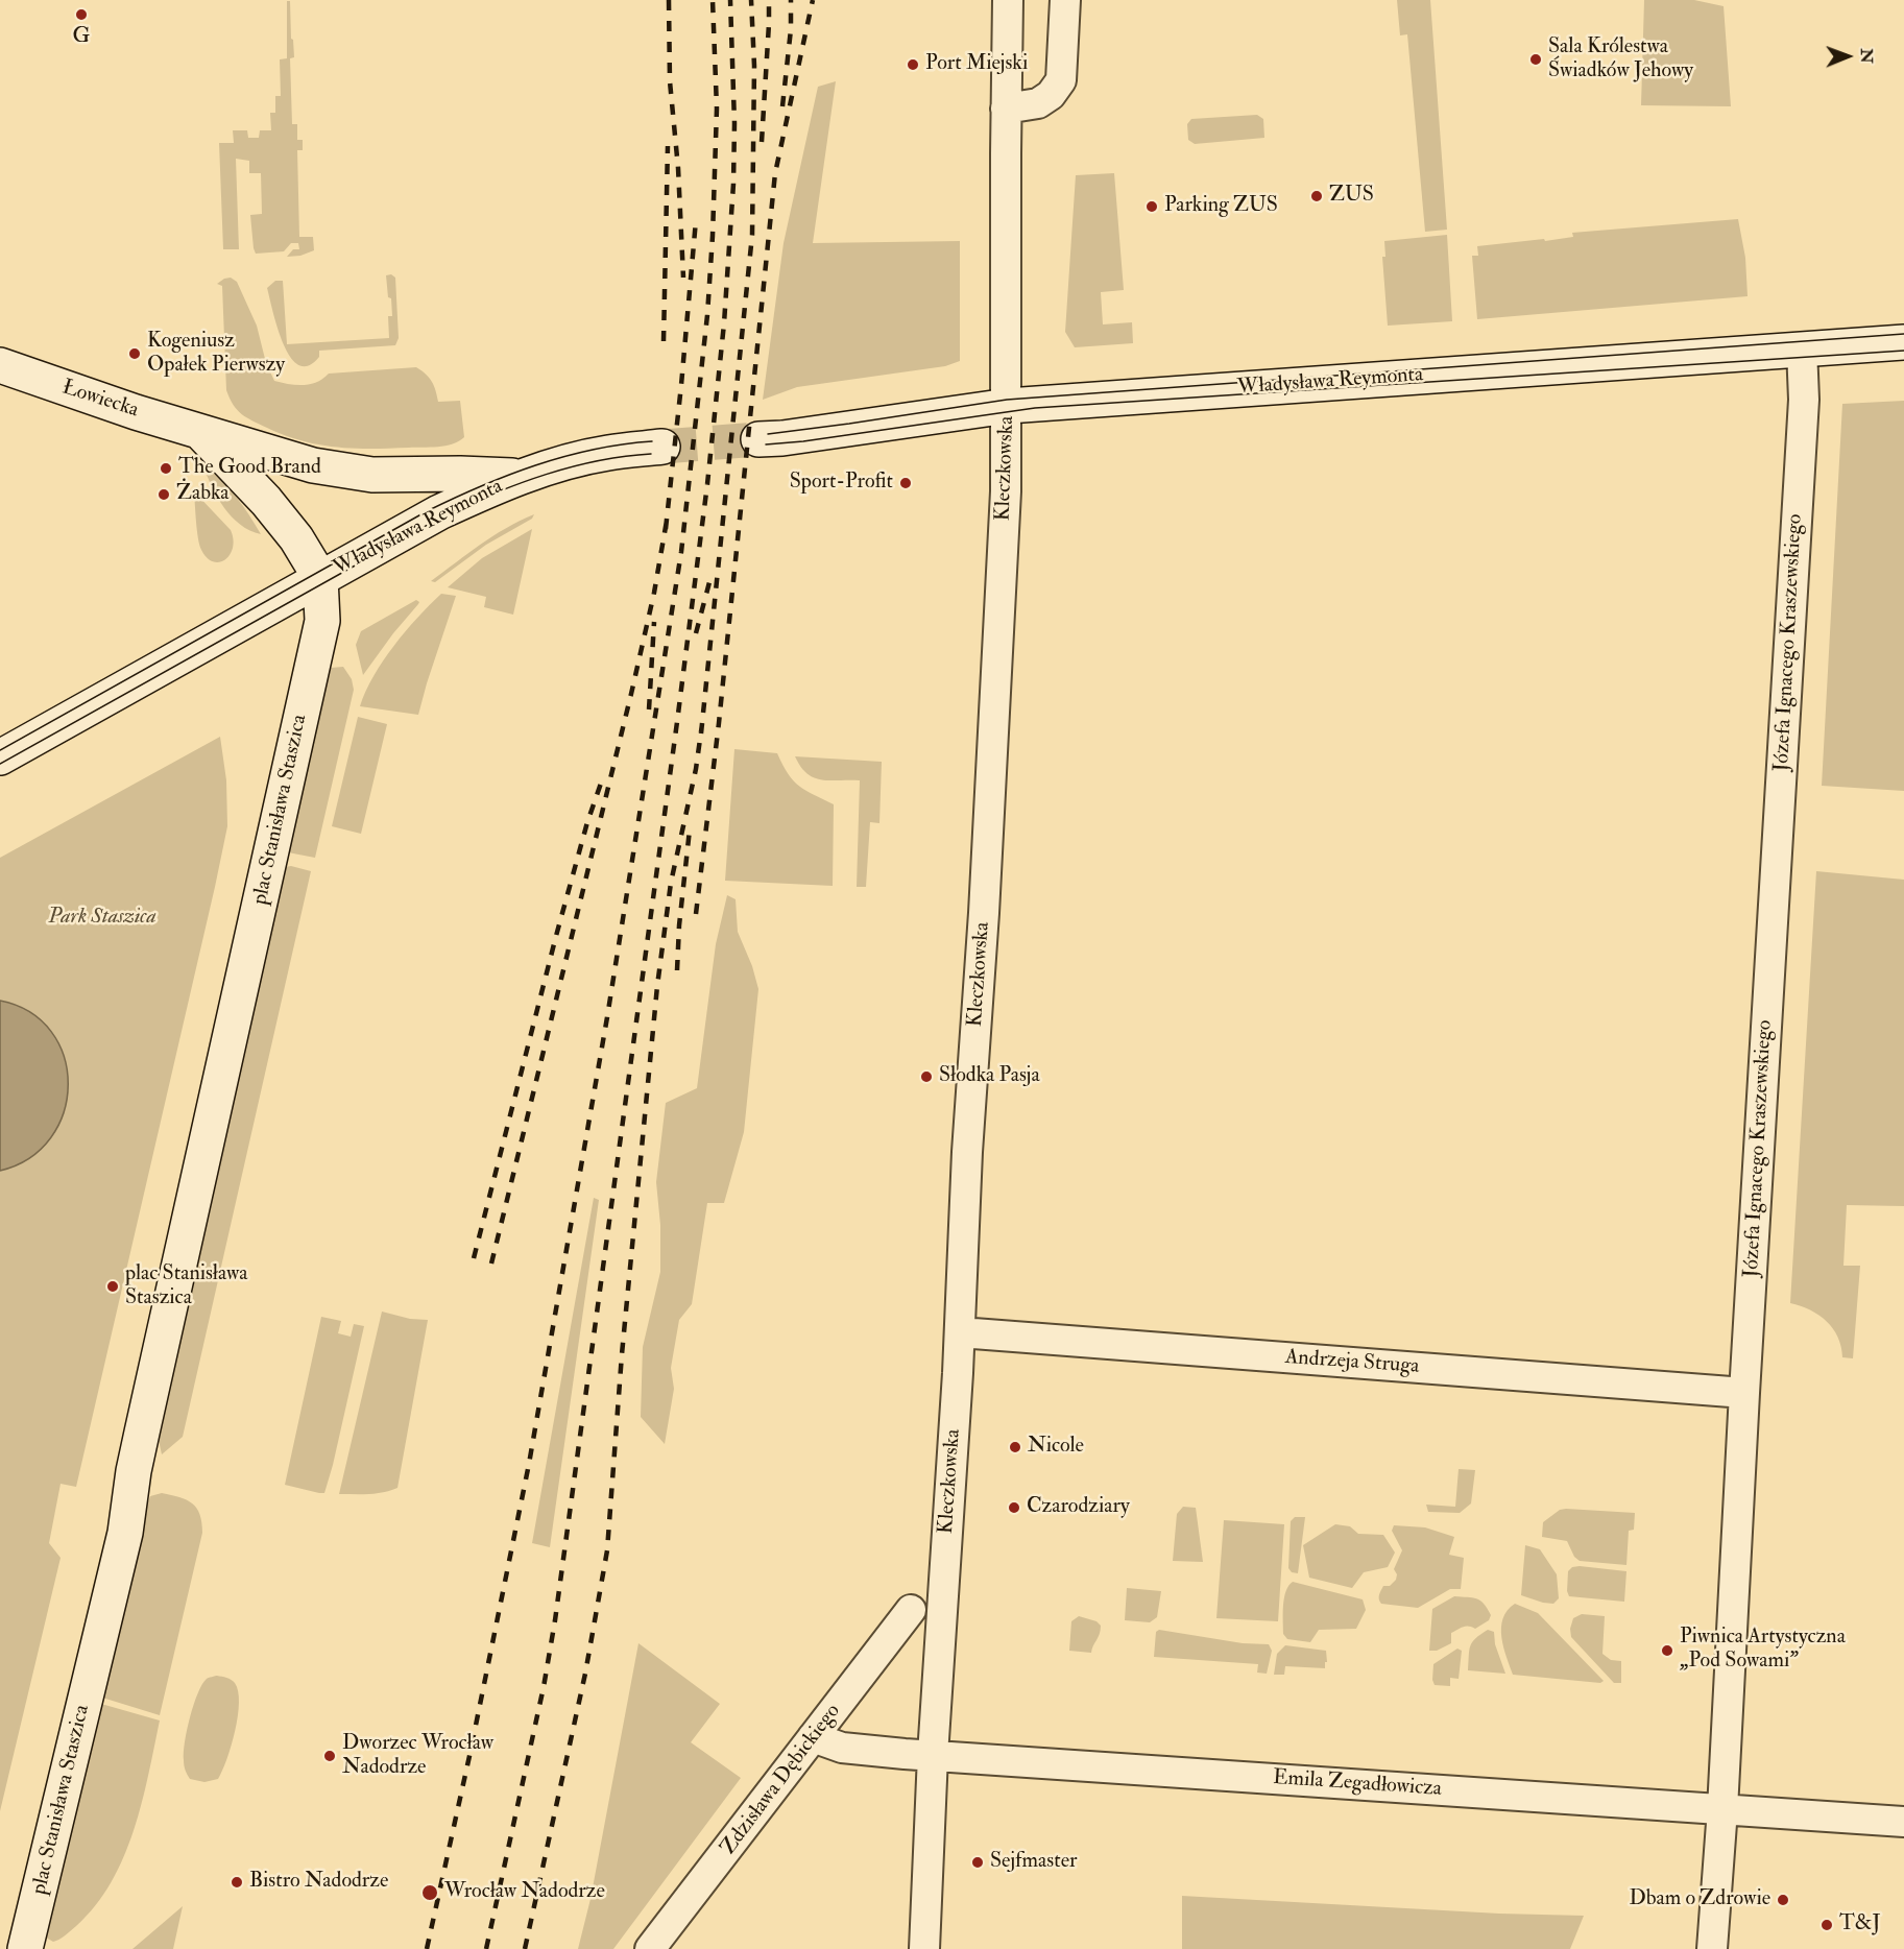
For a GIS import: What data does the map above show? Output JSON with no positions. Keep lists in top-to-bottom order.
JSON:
{
  "streets": {
    "main road": ["Władysława Reymonta", "Łowiecka", "plac Stanisława Staszica"],
    "street": [
      "Kleczkowska",
      "Józefa Ignacego Kraszewskiego",
      "Andrzeja Struga",
      "Zdzisława Dębickiego",
      "Emila Zegadłowicza"
    ]
  },
  "crossings": [
    ["Władysława Reymonta", "Łowiecka"],
    ["Władysława Reymonta", "Kleczkowska"],
    ["Władysława Reymonta", "Józefa Ignacego Kraszewskiego"],
    ["Władysława Reymonta", "plac Stanisława Staszica"],
    ["Łowiecka", "plac Stanisława Staszica"],
    ["Kleczkowska", "Andrzeja Struga"],
    ["Kleczkowska", "Emila Zegadłowicza"],
    ["Józefa Ignacego Kraszewskiego", "Andrzeja Struga"],
    ["Józefa Ignacego Kraszewskiego", "Emila Zegadłowicza"],
    ["Zdzisława Dębickiego", "Emila Zegadłowicza"]
  ],
  "parks": ["Park Staszica"],
  "places": [
    "G",
    "Sala Królestwa Świadków Jehowy",
    "Port Miejski",
    "ZUS",
    "Parking ZUS",
    "Kogeniusz Opałek Pierwszy",
    "The Good Brand",
    "Sport-Profit",
    "Żabka",
    "Słodka Pasja",
    "plac Stanisława Staszica",
    "Nicole",
    "Czarodziary",
    "Piwnica Artystyczna „Pod Sowami”",
    "Dworzec Wrocław Nadodrze",
    "Sejfmaster",
    "Bistro Nadodrze",
    "Wrocław Nadodrze",
    "Dbam o Zdrowie",
    "T&J"
  ],
  "north": "right"
}
